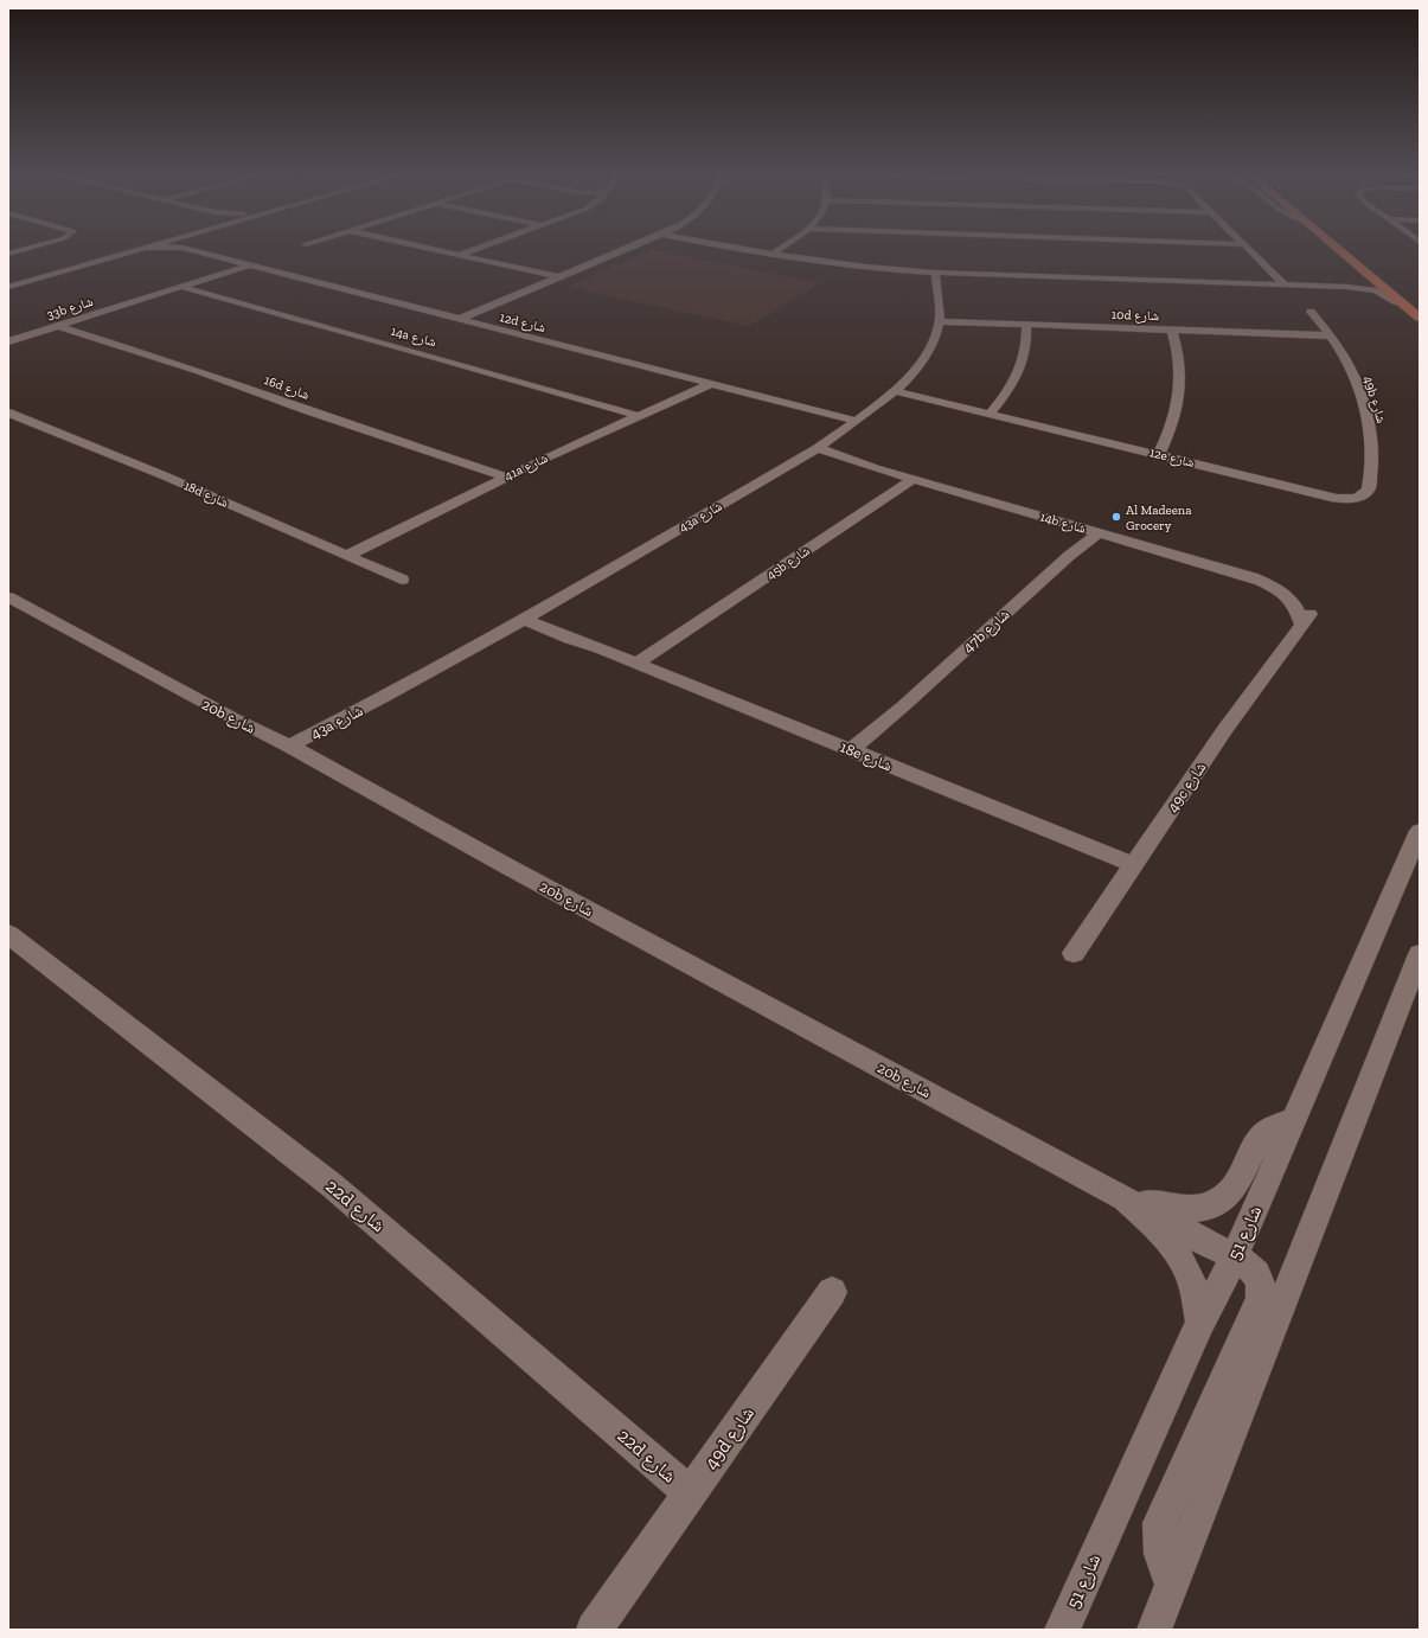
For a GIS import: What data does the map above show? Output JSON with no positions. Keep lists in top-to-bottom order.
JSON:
{
  "streets": {
    "street": [
      "33b شارع",
      "10d شارع",
      "12d شارع",
      "14a شارع",
      "16d شارع",
      "49b شارع",
      "12e شارع",
      "41a شارع",
      "18d شارع",
      "43a شارع",
      "14b شارع",
      "45b شارع",
      "47b شارع",
      "20b شارع",
      "18e شارع",
      "49c شارع",
      "22d شارع",
      "شارع 51",
      "49d شارع"
    ]
  },
  "crossings": [
    ["33b شارع", "12d شارع"],
    ["33b شارع", "14a شارع"],
    ["33b شارع", "16d شارع"],
    ["10d شارع", "49b شارع"],
    ["10d شارع", "43a شارع"],
    ["12d شارع", "41a شارع"],
    ["12d شارع", "43a شارع"],
    ["14a شارع", "41a شارع"],
    ["16d شارع", "41a شارع"],
    ["49b شارع", "12e شارع"],
    ["12e شارع", "43a شارع"],
    ["41a شارع", "18d شارع"],
    ["43a شارع", "14b شارع"],
    ["43a شارع", "20b شارع"],
    ["43a شارع", "18e شارع"],
    ["14b شارع", "45b شارع"],
    ["14b شارع", "47b شارع"],
    ["14b شارع", "49c شارع"],
    ["45b شارع", "18e شارع"],
    ["47b شارع", "18e شارع"],
    ["20b شارع", "شارع 51"],
    ["18e شارع", "49c شارع"],
    ["22d شارع", "49d شارع"]
  ],
  "places": ["Al Madeena Grocery"]
}
